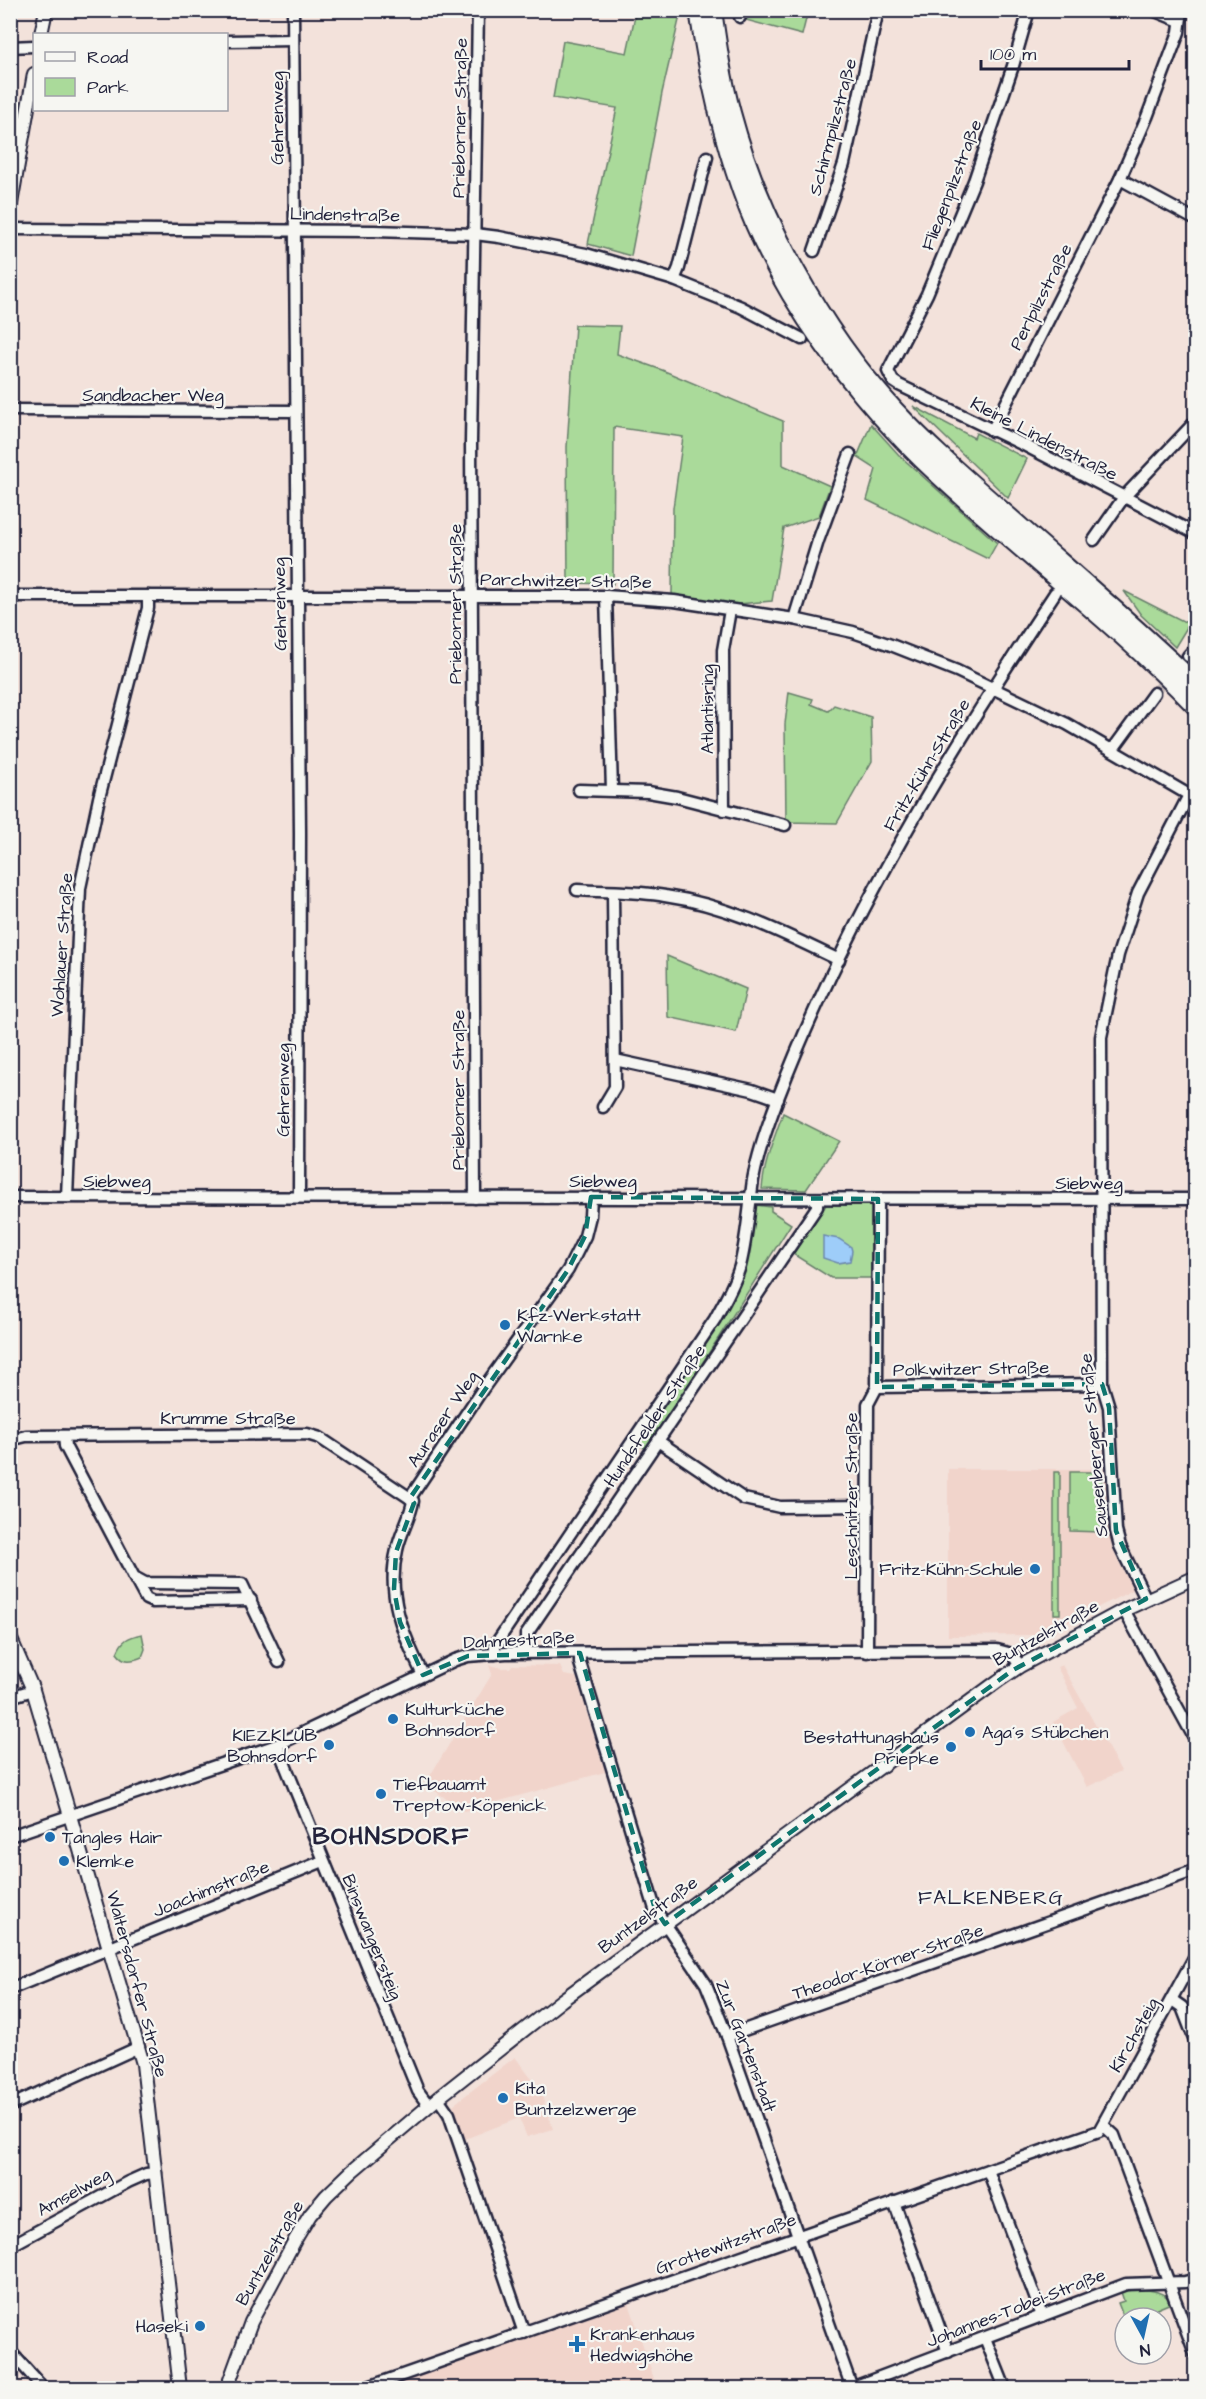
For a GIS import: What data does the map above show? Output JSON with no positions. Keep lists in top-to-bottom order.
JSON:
{
  "streets": {
    "street": [
      "Gehrenweg",
      "Prieborner Straße",
      "Schirmpilzstraße",
      "Fliegenpilzstraße",
      "Lindenstraße",
      "Perlpilzstraße",
      "Sandbacher Weg",
      "Kleine Lindenstraße",
      "Parchwitzer Straße",
      "Atlantisring",
      "Fritz-Kühn-Straße",
      "Wohlauer Straße",
      "Siebweg",
      "Polkwitzer Straße",
      "Hundsfelder Straße",
      "Krumme Straße",
      "Auraser Weg",
      "Sausenberger Straße",
      "Leschnitzer Straße",
      "Buntzelstraße",
      "Dahmestraße",
      "Joachimstraße",
      "Binswangersteig",
      "Theodor-Körner-Straße",
      "Waltersdorfer Straße",
      "Kirchsteig",
      "Zur Gartenstadt",
      "Amselweg",
      "Grottewitzstraße",
      "Johannes-Tobei-Straße"
    ]
  },
  "crossings": [
    ["Gehrenweg", "Lindenstraße"],
    ["Gehrenweg", "Sandbacher Weg"],
    ["Gehrenweg", "Parchwitzer Straße"],
    ["Gehrenweg", "Siebweg"],
    ["Prieborner Straße", "Lindenstraße"],
    ["Prieborner Straße", "Parchwitzer Straße"],
    ["Prieborner Straße", "Siebweg"],
    ["Fliegenpilzstraße", "Kleine Lindenstraße"],
    ["Perlpilzstraße", "Kleine Lindenstraße"],
    ["Parchwitzer Straße", "Atlantisring"],
    ["Parchwitzer Straße", "Fritz-Kühn-Straße"],
    ["Parchwitzer Straße", "Wohlauer Straße"],
    ["Parchwitzer Straße", "Sausenberger Straße"],
    ["Fritz-Kühn-Straße", "Siebweg"],
    ["Fritz-Kühn-Straße", "Hundsfelder Straße"],
    ["Wohlauer Straße", "Siebweg"],
    ["Siebweg", "Hundsfelder Straße"],
    ["Siebweg", "Auraser Weg"],
    ["Siebweg", "Sausenberger Straße"],
    ["Siebweg", "Leschnitzer Straße"],
    ["Polkwitzer Straße", "Sausenberger Straße"],
    ["Polkwitzer Straße", "Leschnitzer Straße"],
    ["Hundsfelder Straße", "Dahmestraße"],
    ["Krumme Straße", "Auraser Weg"],
    ["Auraser Weg", "Dahmestraße"],
    ["Sausenberger Straße", "Buntzelstraße"],
    ["Leschnitzer Straße", "Dahmestraße"],
    ["Buntzelstraße", "Dahmestraße"],
    ["Buntzelstraße", "Binswangersteig"],
    ["Buntzelstraße", "Zur Gartenstadt"],
    ["Dahmestraße", "Binswangersteig"],
    ["Dahmestraße", "Waltersdorfer Straße"],
    ["Dahmestraße", "Zur Gartenstadt"],
    ["Joachimstraße", "Binswangersteig"],
    ["Joachimstraße", "Waltersdorfer Straße"],
    ["Binswangersteig", "Grottewitzstraße"],
    ["Theodor-Körner-Straße", "Zur Gartenstadt"],
    ["Waltersdorfer Straße", "Amselweg"],
    ["Kirchsteig", "Grottewitzstraße"],
    ["Zur Gartenstadt", "Grottewitzstraße"],
    ["Zur Gartenstadt", "Johannes-Tobei-Straße"]
  ],
  "districts": ["BOHNSDORF", "FALKENBERG"],
  "places": {
    "other": [
      "Kfz-Werkstatt Warnke",
      "Fritz-Kühn-Schule",
      "Kulturküche Bohnsdorf",
      "Aga´s Stübchen",
      "KIEZKLUB Bohnsdorf",
      "Bestattungshaus Priepke",
      "Tiefbauamt Treptow-Köpenick",
      "Tangles Hair",
      "Klemke",
      "Kita Buntzelzwerge",
      "Haseki"
    ],
    "health": ["Krankenhaus Hedwigshöhe"]
  },
  "legend": ["Road", "Park"],
  "scale_bar": "100 m",
  "north": "bottom"
}
